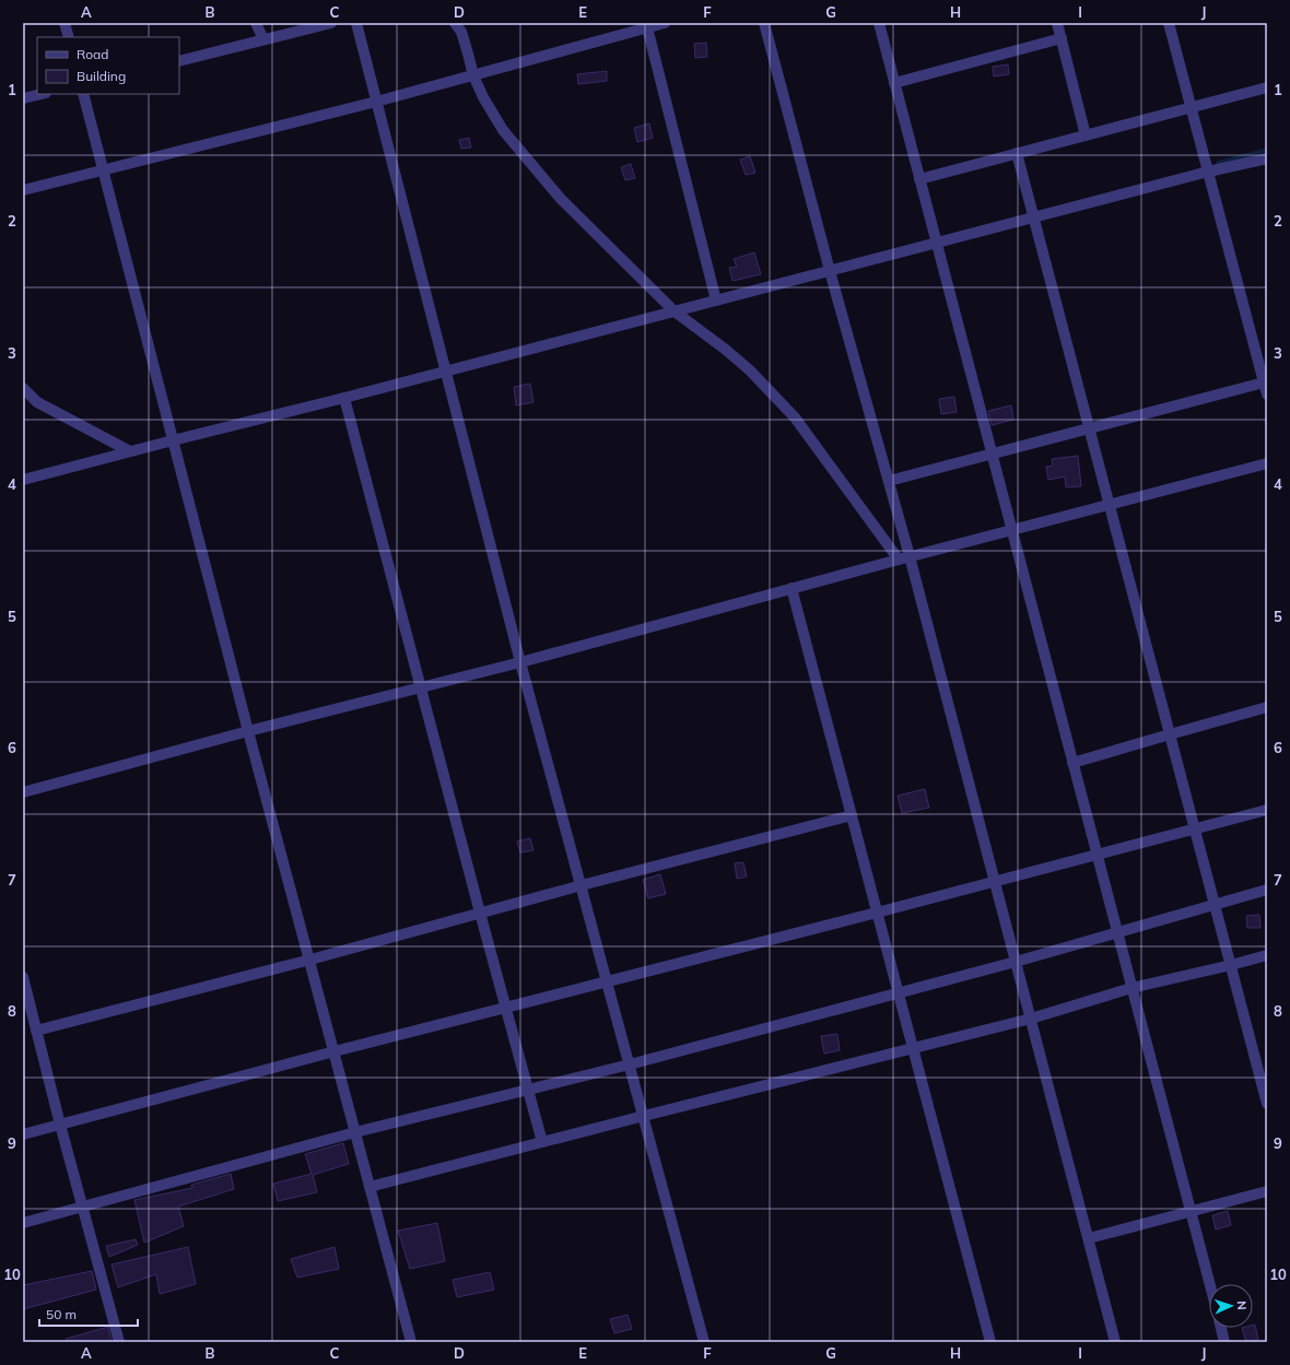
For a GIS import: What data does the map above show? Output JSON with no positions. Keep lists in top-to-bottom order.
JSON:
{
  "legend": ["Road", "Building"],
  "scale_bar": "50 m",
  "north": "right",
  "grid": {
    "columns": [
      "A",
      "B",
      "C",
      "D",
      "E",
      "F",
      "G",
      "H",
      "I",
      "J"
    ],
    "rows": [
      "1",
      "2",
      "3",
      "4",
      "5",
      "6",
      "7",
      "8",
      "9",
      "10"
    ]
  }
}
